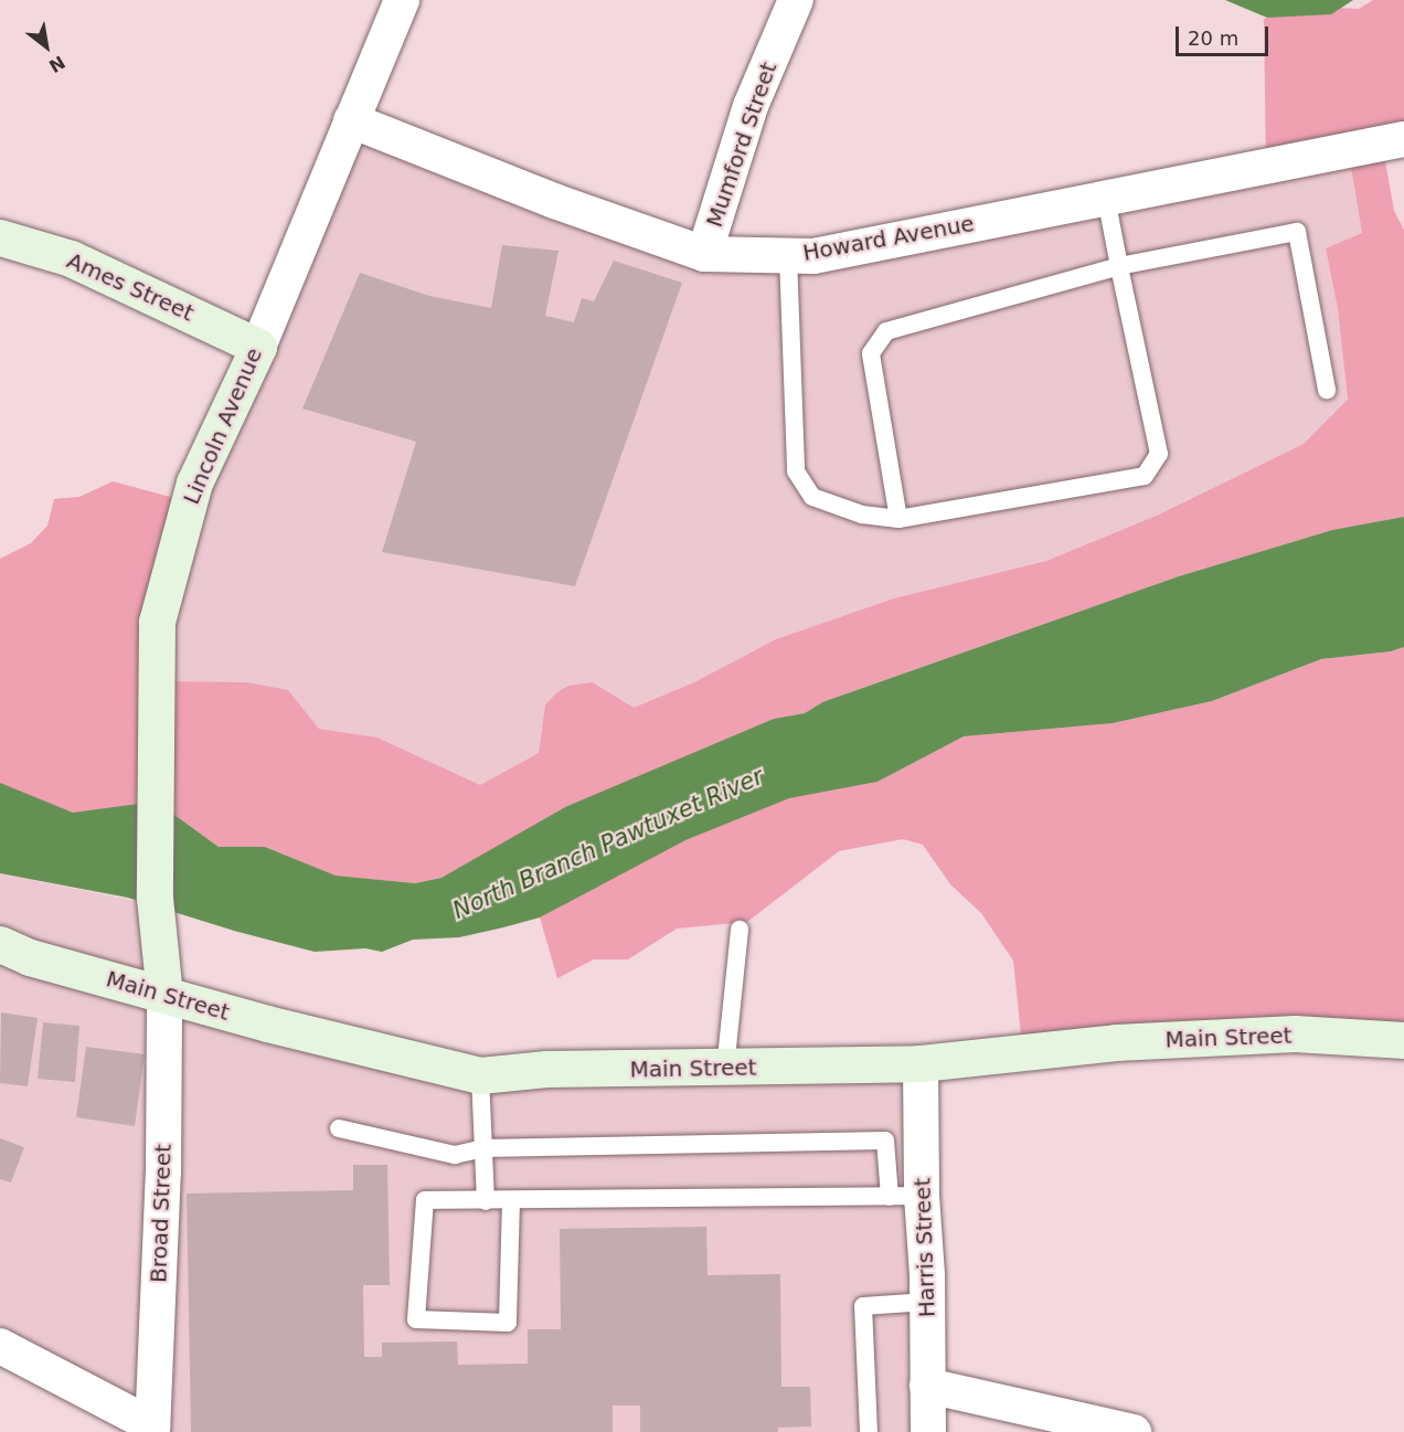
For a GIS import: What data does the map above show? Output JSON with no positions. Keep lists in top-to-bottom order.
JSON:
{
  "streets": {
    "main road": ["Ames Street", "Lincoln Avenue", "Main Street"],
    "street": [
      "Mumford Street",
      "Howard Avenue",
      "Broad Street",
      "Harris Street"
    ]
  },
  "crossings": [
    ["Mumford Street", "Howard Avenue"],
    ["Howard Avenue", "Lincoln Avenue"],
    ["Ames Street", "Lincoln Avenue"],
    ["Lincoln Avenue", "Main Street"],
    ["Lincoln Avenue", "Broad Street"],
    ["Main Street", "Broad Street"],
    ["Main Street", "Harris Street"]
  ],
  "water": ["North Branch Pawtuxet River"],
  "scale_bar": "20 m",
  "north": "bottom right"
}
